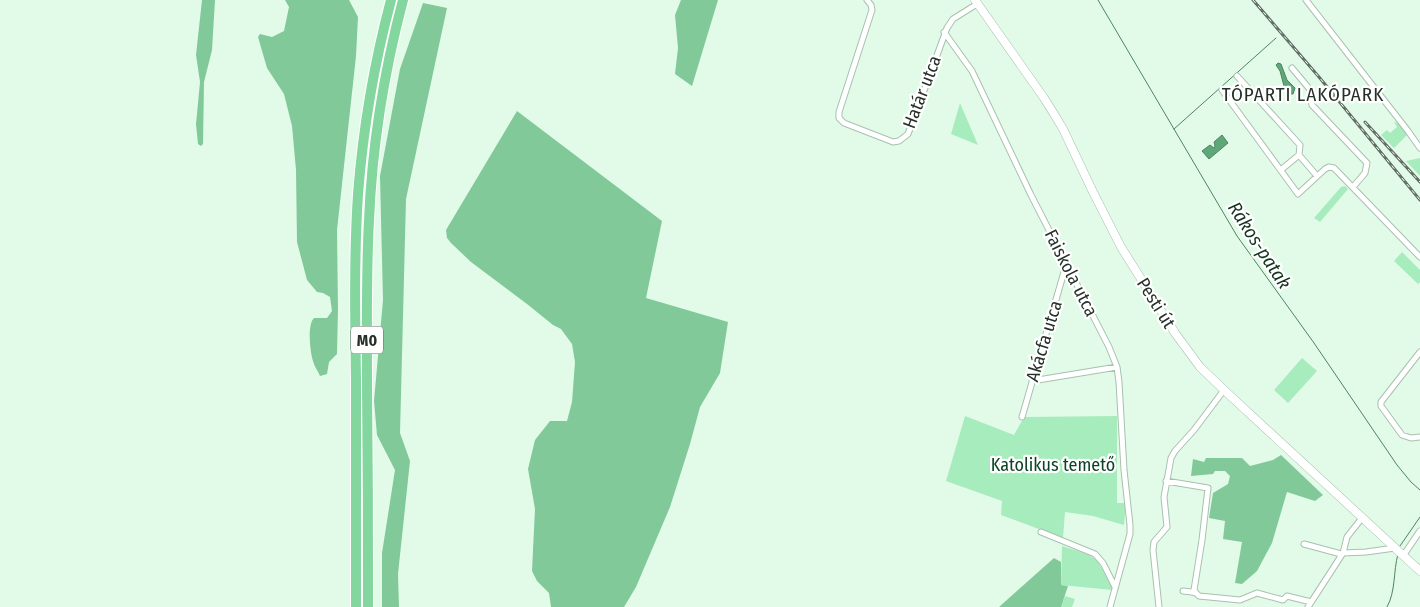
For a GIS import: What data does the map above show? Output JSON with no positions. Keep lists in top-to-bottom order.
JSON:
{
  "streets": {
    "highway": ["M0"],
    "main road": ["Pesti út"],
    "street": ["Határ utca", "Faiskola utca", "Akácfa utca"]
  },
  "crossings": [
    ["Határ utca", "Faiskola utca"],
    ["Határ utca", "Pesti út"],
    ["Faiskola utca", "Akácfa utca"]
  ],
  "districts": ["TÓPARTI LAKÓPARK"],
  "water": ["Rákos-patak"],
  "parks": ["Katolikus temető"]
}
